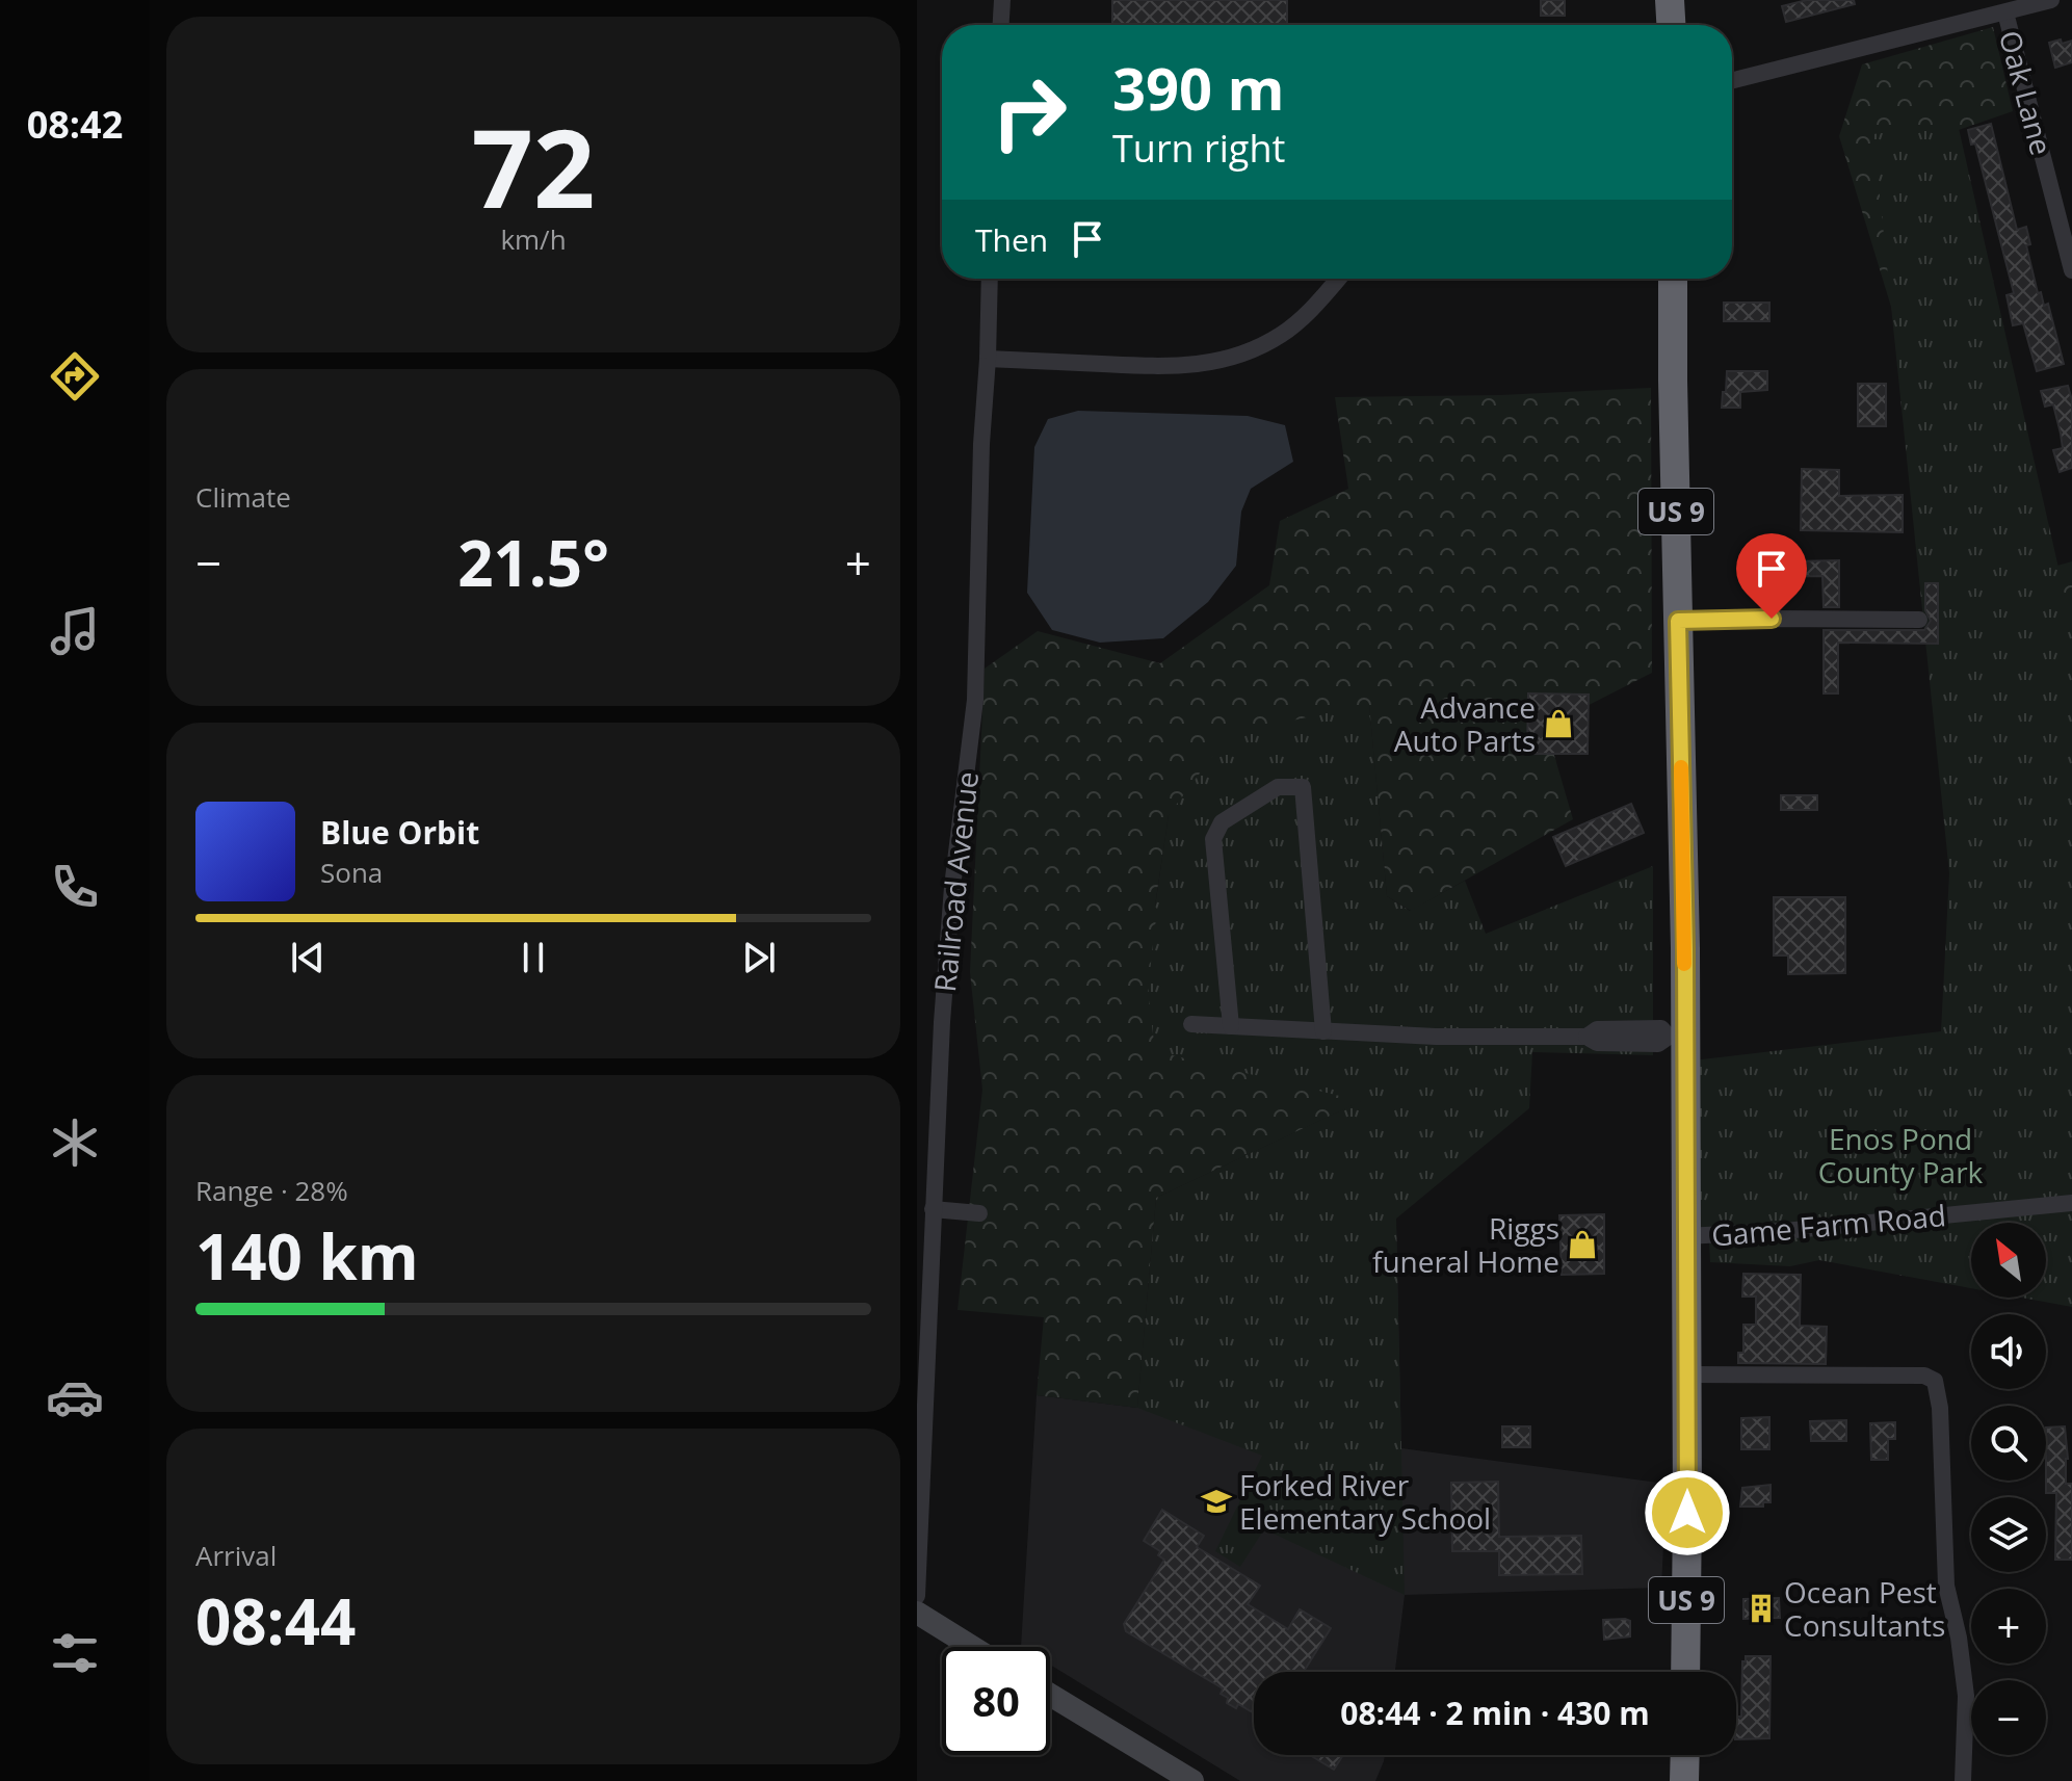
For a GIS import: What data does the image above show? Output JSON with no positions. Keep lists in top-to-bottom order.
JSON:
{
  "streets": {
    "highway": ["US 9"],
    "street": ["Oak Lane", "Railroad Avenue", "Game Farm Road"]
  },
  "crossings": [
    ["US 9", "Game Farm Road"]
  ],
  "parks": ["Enos Pond County Park"],
  "places": {
    "shop": ["Advance Auto Parts", "Riggs funeral Home"],
    "school or university": ["Forked River Elementary School"],
    "building": ["Ocean Pest Consultants"]
  },
  "north": "top left",
  "page": {
    "tabs": "08:42",
    "tile": [
      ["72", "km/h"],
      "Climate",
      ["Range · 28%", "140 km"],
      ["Arrival", "08:44"]
    ],
    "turn": ["390 m", "Turn right"],
    "then": "Then",
    "heat": ["−", "21.5°", "+"],
    "song": ["Blue Orbit", "Sona"],
    "map_buttons": ["+", "−"],
    "limit": "80",
    "trip": "08:44 · 2 min · 430 m"
  }
}
